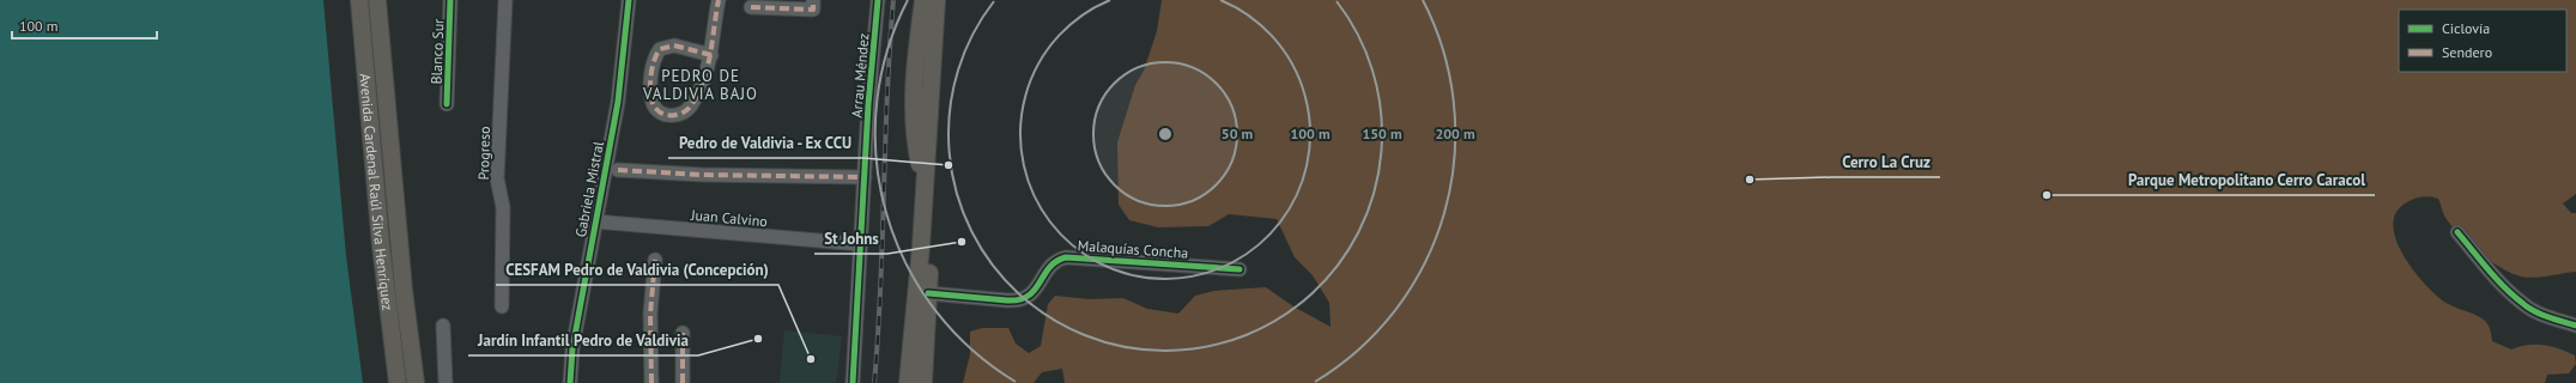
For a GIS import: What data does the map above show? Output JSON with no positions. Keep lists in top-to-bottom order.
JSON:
{
  "streets": {
    "main road": ["Avenida Cardenal Raúl Silva Henríquez"],
    "street": [
      "Blanco Sur",
      "Arrau Méndez",
      "Progreso",
      "Gabriela Mistral",
      "Juan Calvino",
      "Malaquías Concha"
    ]
  },
  "crossings": [
    ["Arrau Méndez", "Juan Calvino"],
    ["Gabriela Mistral", "Juan Calvino"]
  ],
  "districts": ["PEDRO DE VALDIVIA BAJO"],
  "places": [
    "Pedro de Valdivia - Ex CCU",
    "Cerro La Cruz",
    "Parque Metropolitano Cerro Caracol",
    "St Johns",
    "Jardín Infantil Pedro de Valdivia",
    "CESFAM Pedro de Valdivia (Concepción)"
  ],
  "legend": ["Ciclovía", "Sendero"],
  "scale_bar": "100 m",
  "rings": [
    "50 m",
    "100 m",
    "150 m",
    "200 m"
  ]
}
